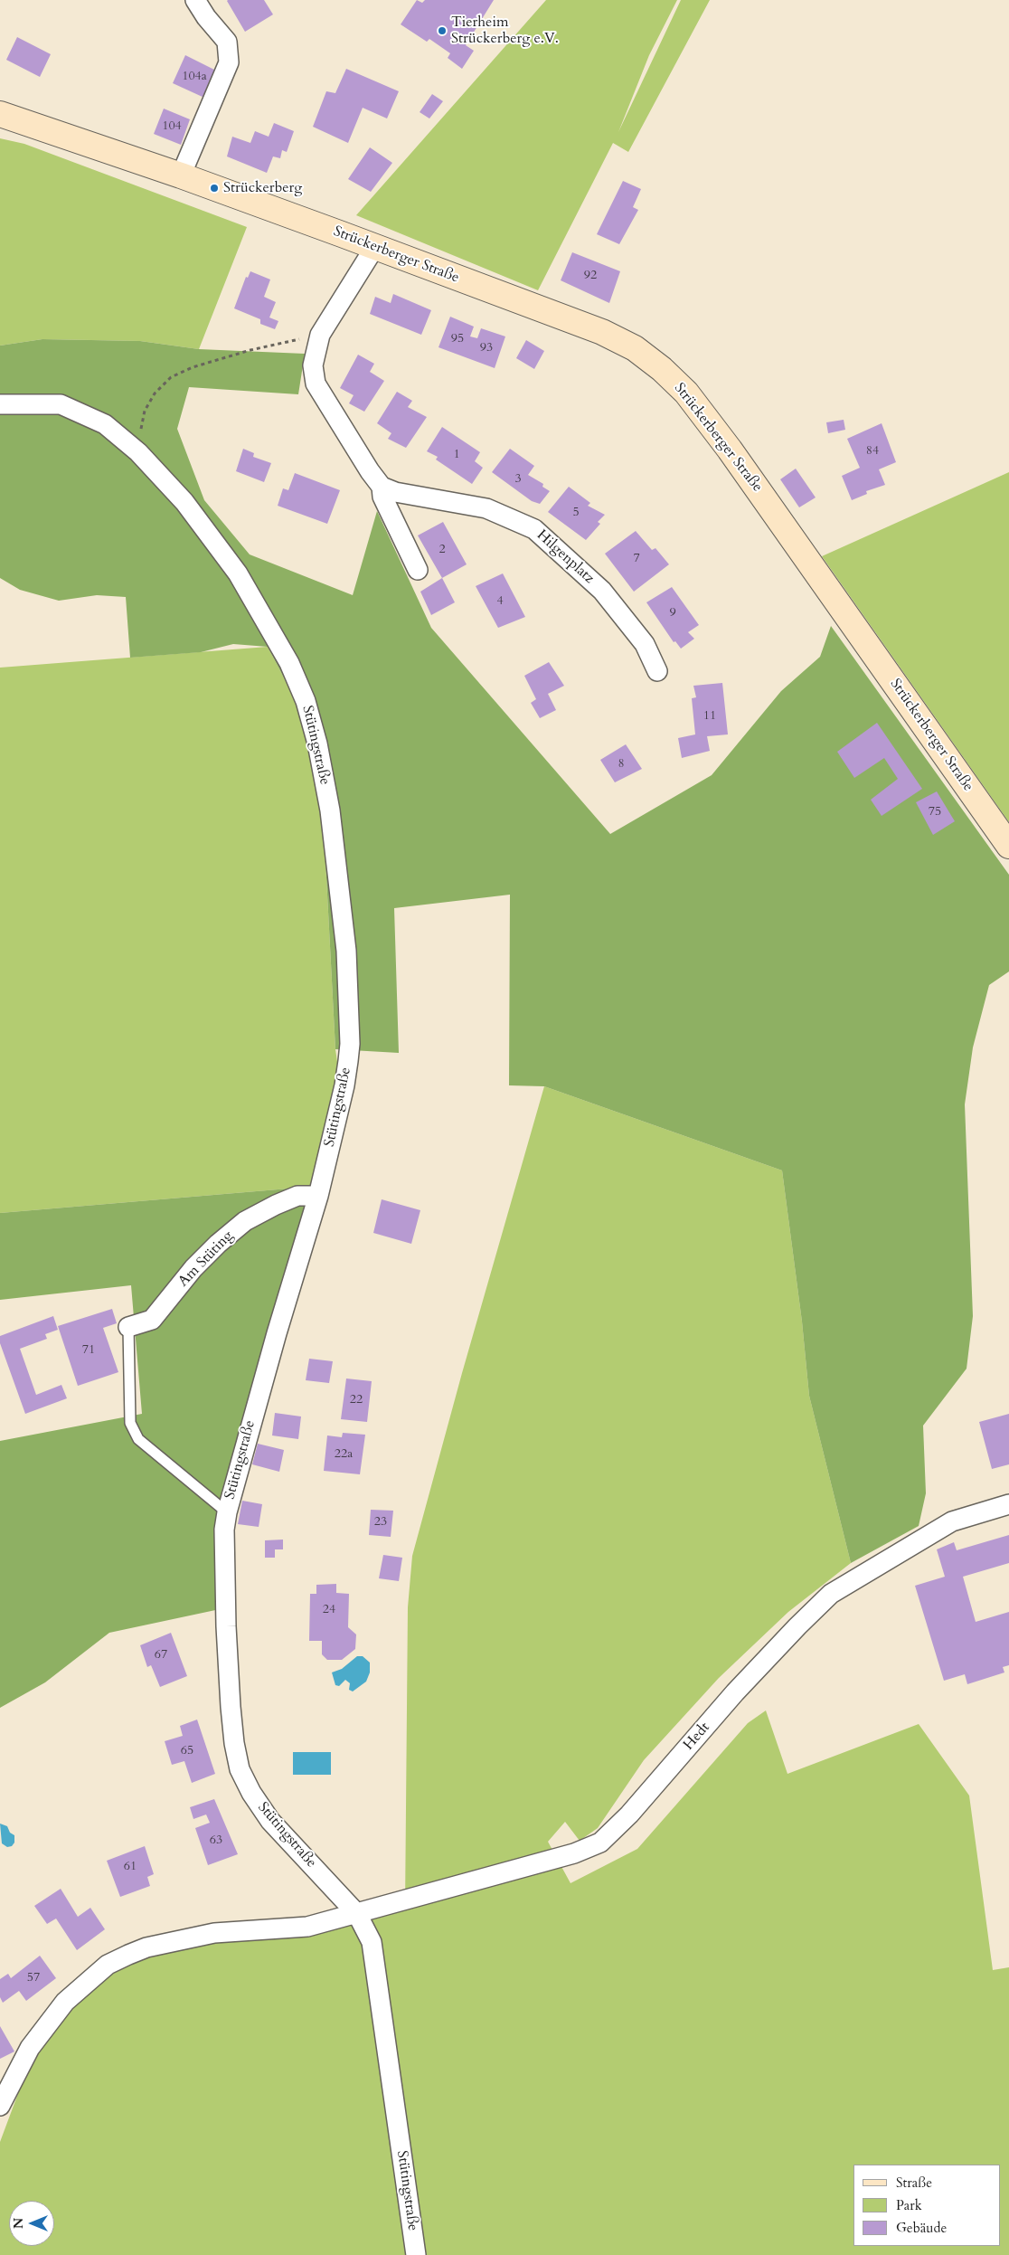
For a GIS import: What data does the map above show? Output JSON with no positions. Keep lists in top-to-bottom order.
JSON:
{
  "streets": {
    "main road": ["Strückerberger Straße"],
    "street": [
      "Hilgenplatz",
      "Stütingstraße",
      "Am Stüting",
      "Hedt"
    ]
  },
  "crossings": [
    ["Stütingstraße", "Am Stüting"],
    ["Stütingstraße", "Hedt"]
  ],
  "places": ["Tierheim Strückerberg e.V.", "Strückerberg"],
  "house_numbers": [
    "104a",
    "104",
    "92",
    "95",
    "93",
    "84",
    "1",
    "3",
    "5",
    "2",
    "7",
    "4",
    "9",
    "11",
    "8",
    "75",
    "71",
    "22",
    "22a",
    "23",
    "24",
    "67",
    "65",
    "63",
    "61",
    "57"
  ],
  "legend": ["Straße", "Park", "Gebäude"],
  "north": "left"
}
